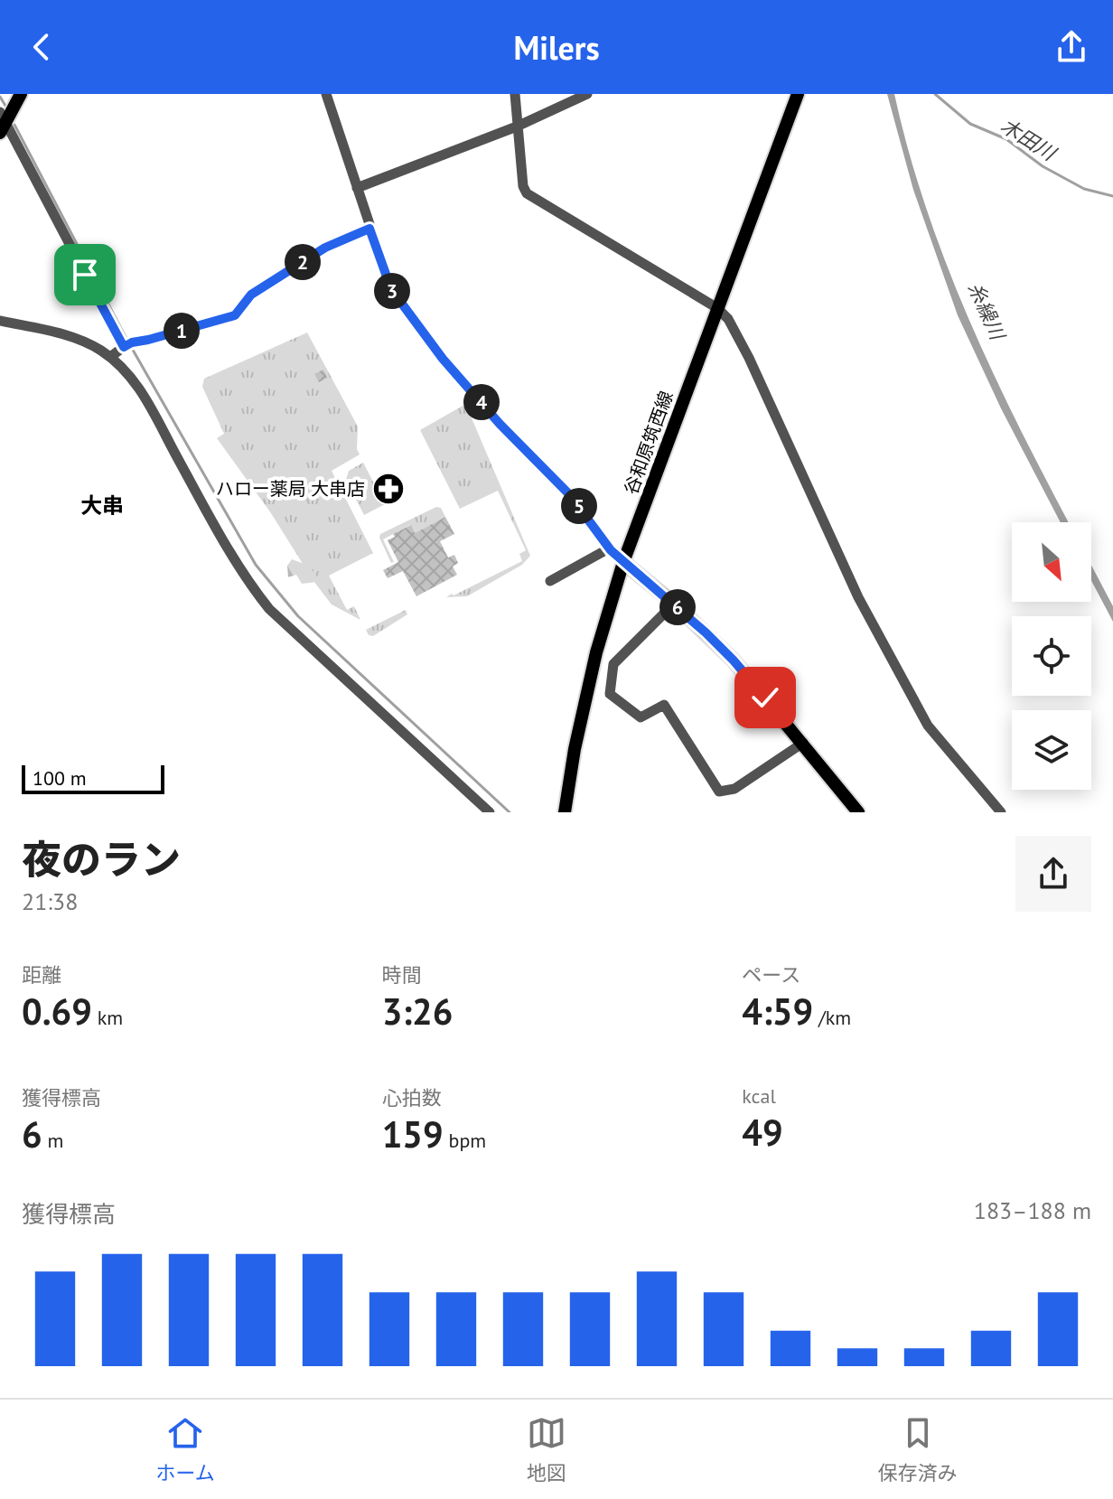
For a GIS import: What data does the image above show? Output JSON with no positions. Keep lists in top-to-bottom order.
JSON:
{
  "streets": {
    "main road": ["谷和原筑西線"]
  },
  "districts": ["大串"],
  "water": ["木田川", "糸繰川"],
  "places": {
    "pharmacy": ["ハロー薬局 大串店"]
  },
  "scale_bar": "100 m",
  "north": "bottom right",
  "page": {
    "header": "Milers",
    "pins": [
      "2",
      "3",
      "1",
      "4",
      "5",
      "6"
    ],
    "scale": "100 m",
    "heading": ["夜のラン", "21:38"],
    "stats": [
      ["距離", "0.69 km"],
      ["時間", "3:26"],
      ["ペース", "4:59 /km"],
      ["獲得標高", "6 m"],
      ["心拍数", "159 bpm"],
      ["kcal", "49"]
    ],
    "chart": ["獲得標高", "183–188 m"],
    "tabs": ["ホーム", "地図", "保存済み"]
  }
}
